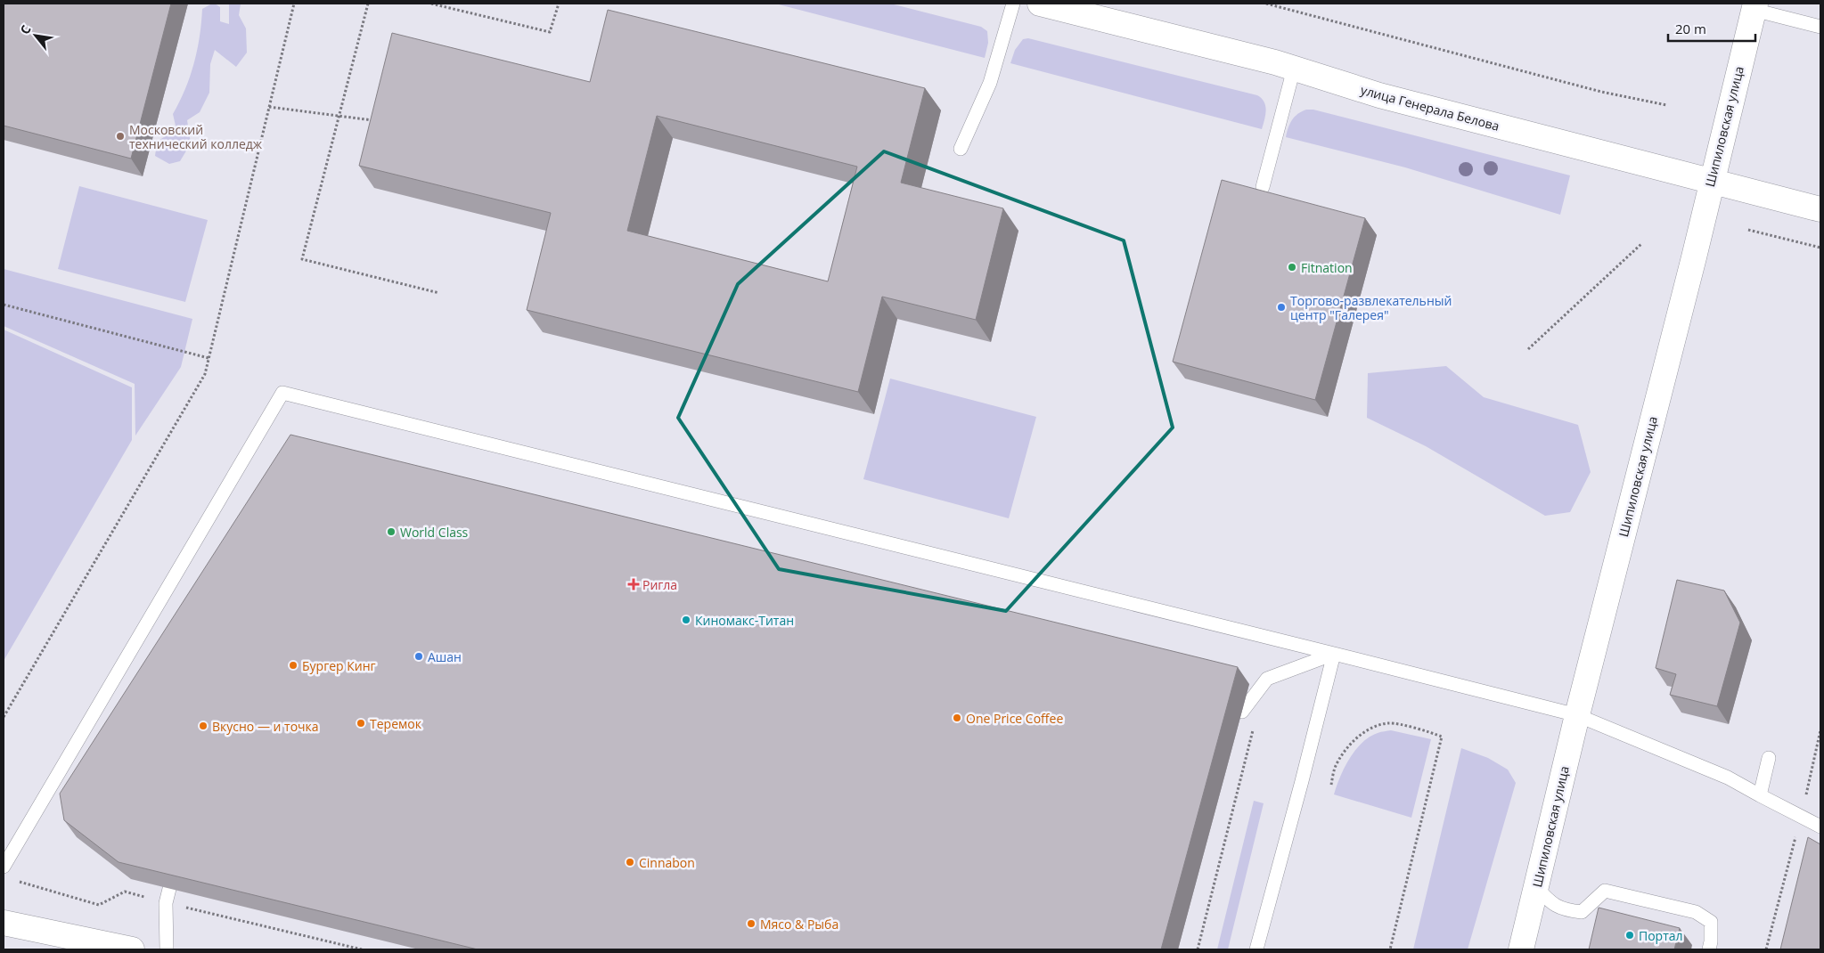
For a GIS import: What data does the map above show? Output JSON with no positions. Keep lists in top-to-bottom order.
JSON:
{
  "streets": {
    "main road": ["улица Генерала Белова", "Шипиловская улица"]
  },
  "crossings": [
    ["улица Генерала Белова", "Шипиловская улица"]
  ],
  "places": {
    "other": [
      "Московский технический колледж",
      "Fitnation",
      "Торгово-развлекательный центр \"Галерея\"",
      "World Class",
      "Киномакс-Титан",
      "Ашан",
      "Бургер Кинг",
      "One Price Coffee",
      "Теремок",
      "Вкусно — и точка",
      "Cinnabon",
      "Мясо & Рыба",
      "Портал"
    ],
    "health": ["Ригла"]
  },
  "scale_bar": "20 m",
  "north": "top left"
}
